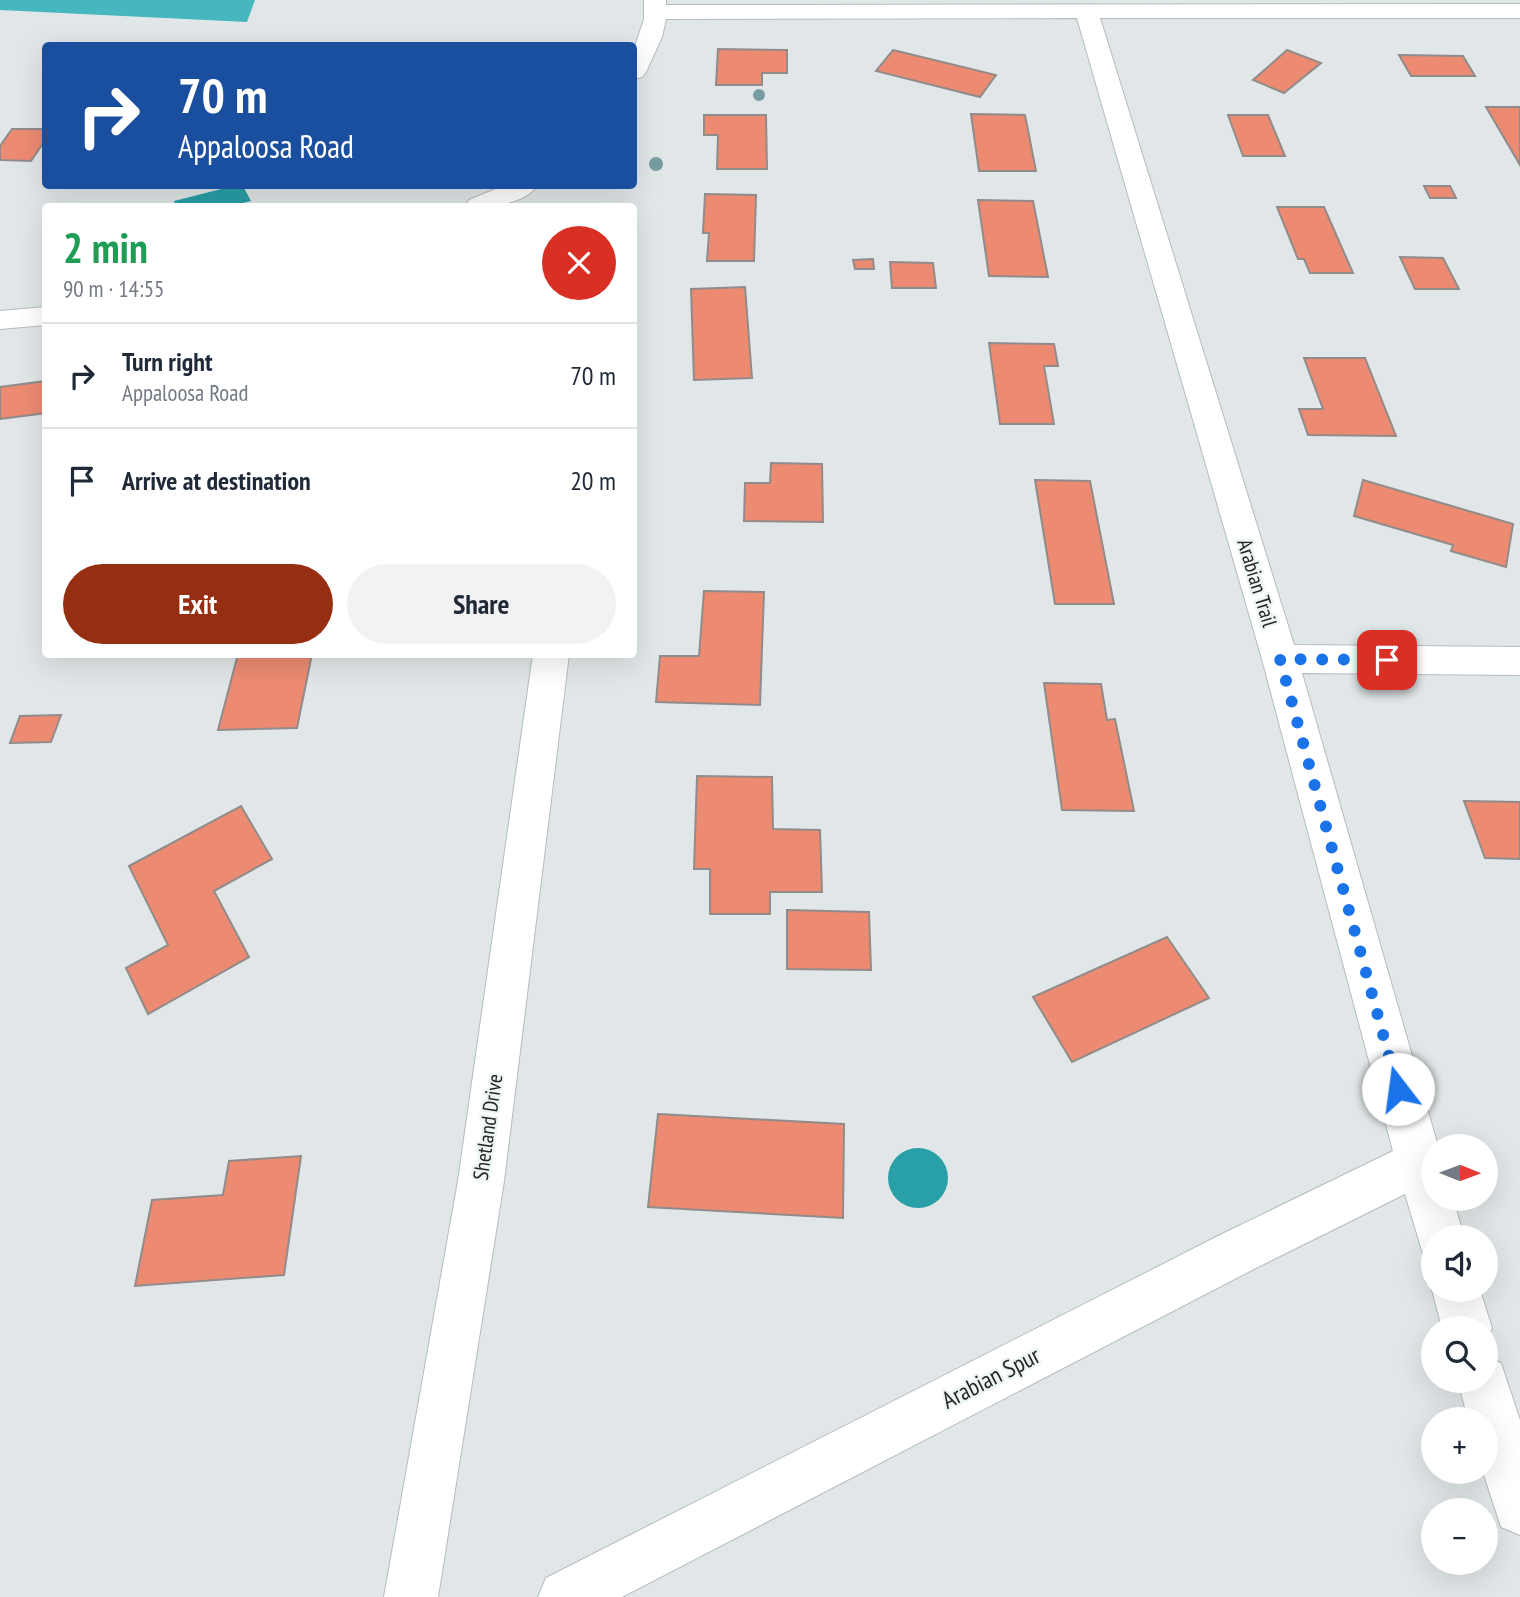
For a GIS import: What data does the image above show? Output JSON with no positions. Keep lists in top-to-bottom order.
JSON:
{
  "streets": {
    "street": ["Arabian Trail", "Shetland Drive", "Arabian Spur"]
  },
  "crossings": [
    ["Arabian Trail", "Arabian Spur"]
  ],
  "north": "right",
  "page": {
    "turn": ["70 m", "Appaloosa Road"],
    "heading": ["2 min", "90 m · 14:55"],
    "list": [
      {
        "name": "Turn right",
        "note": "Appaloosa Road",
        "value": "70 m"
      },
      {
        "name": "Arrive at destination",
        "value": "20 m"
      }
    ],
    "buttons": ["Exit", "Share"],
    "map_buttons": ["+", "−"]
  }
}
